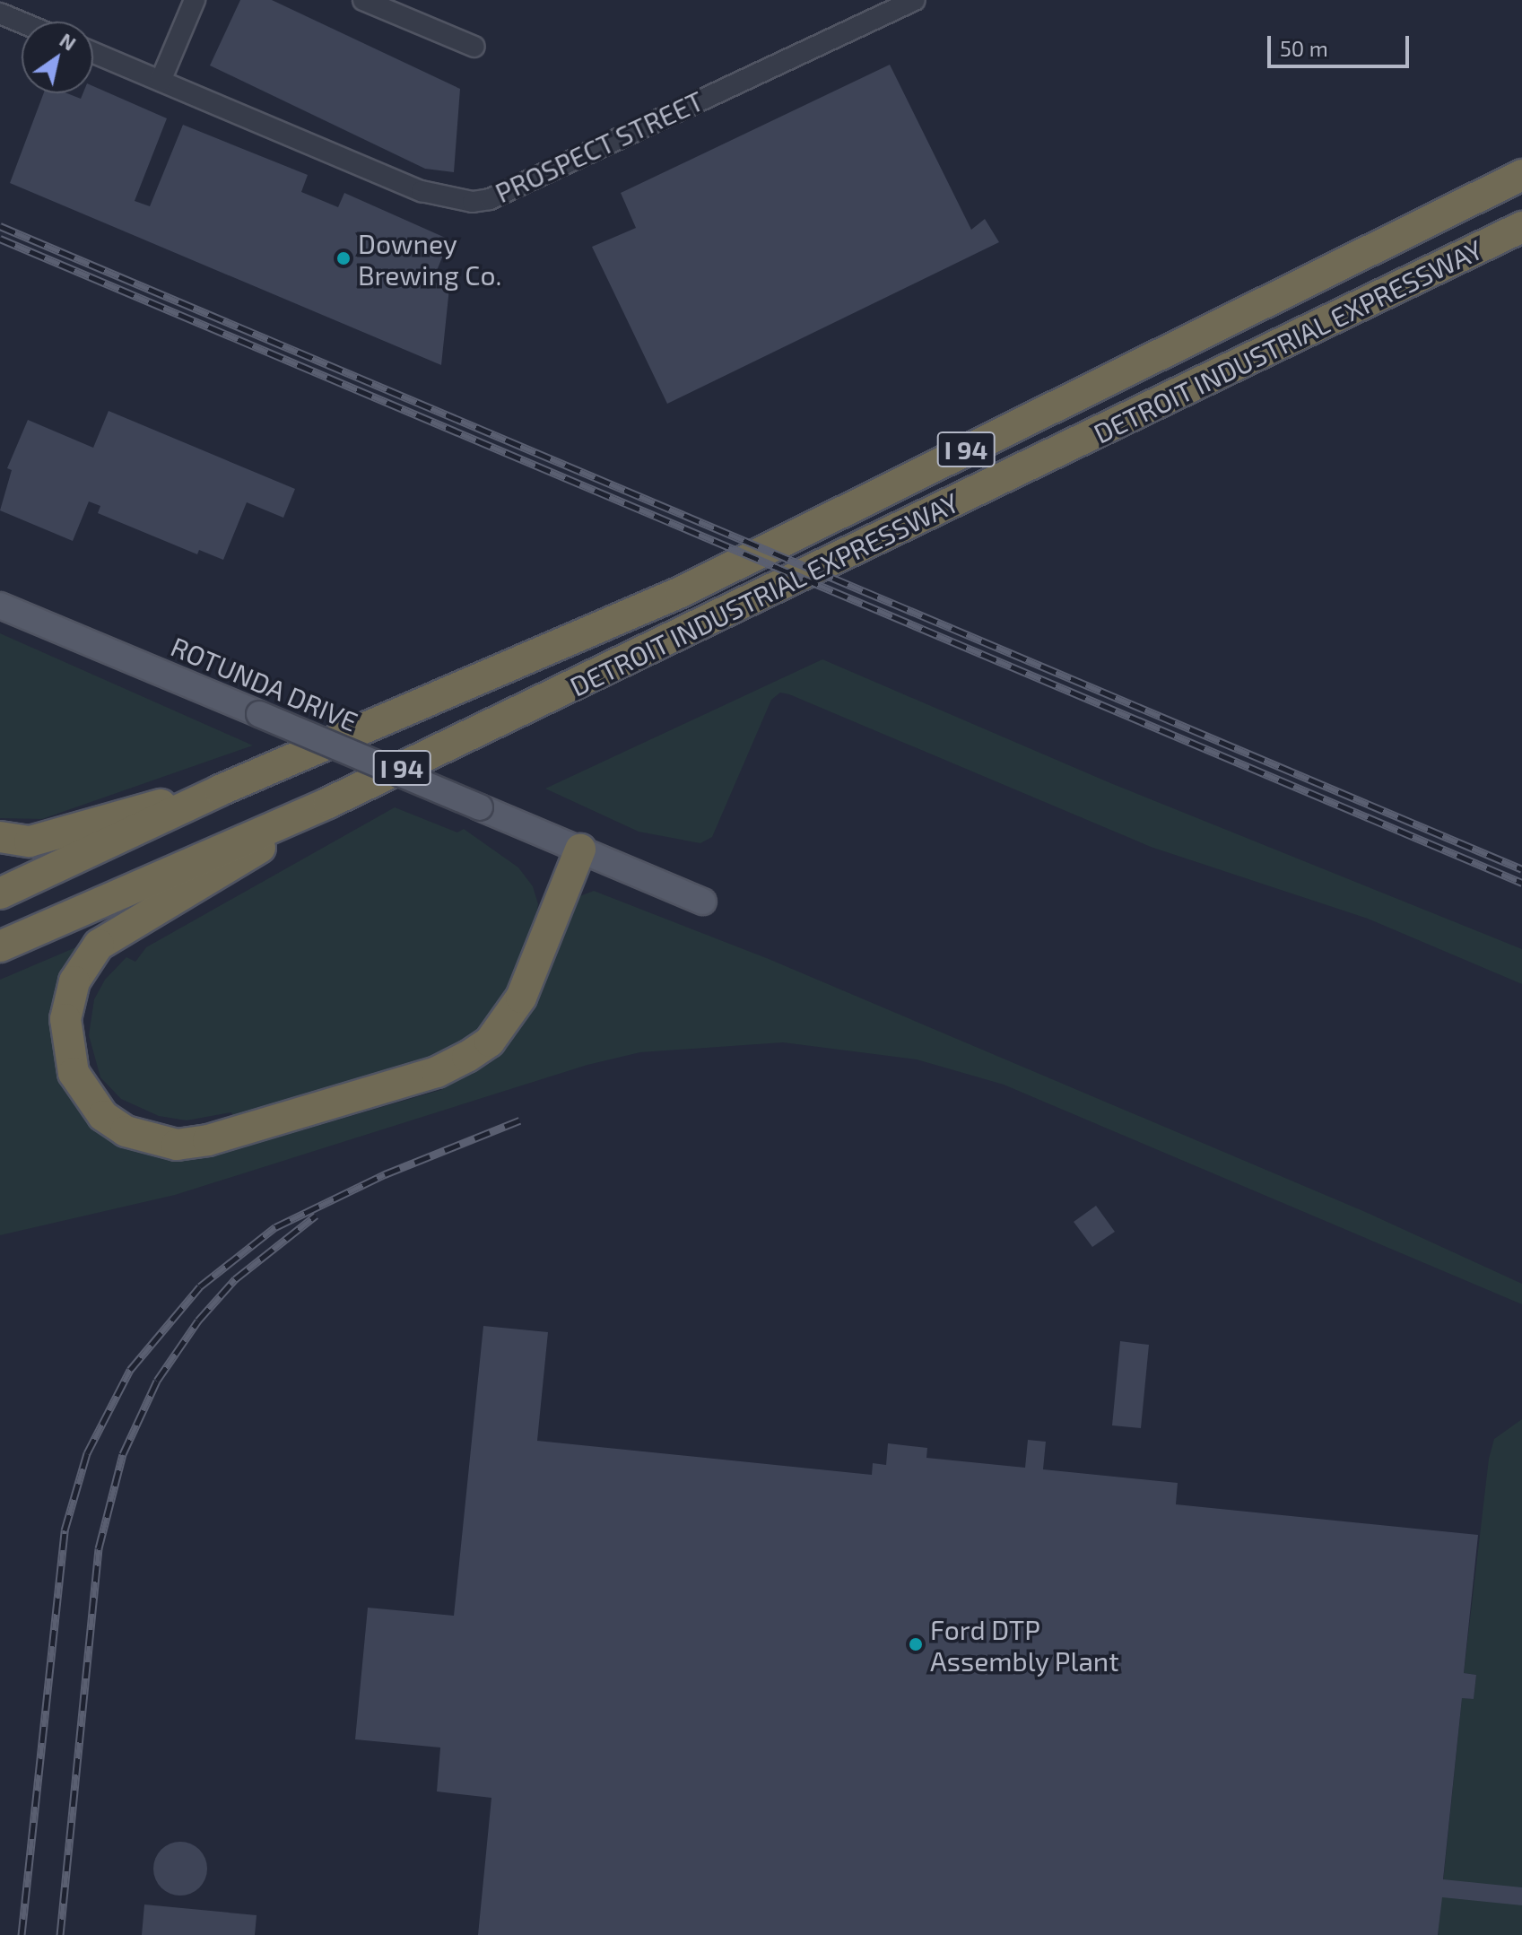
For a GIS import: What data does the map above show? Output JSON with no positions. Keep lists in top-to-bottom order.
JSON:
{
  "streets": {
    "highway": ["DETROIT INDUSTRIAL EXPRESSWAY", "I 94"],
    "main road": ["ROTUNDA DRIVE"],
    "street": ["PROSPECT STREET"]
  },
  "places": ["Downey Brewing Co.", "Ford DTP Assembly Plant"],
  "scale_bar": "50 m",
  "north": "top right"
}
